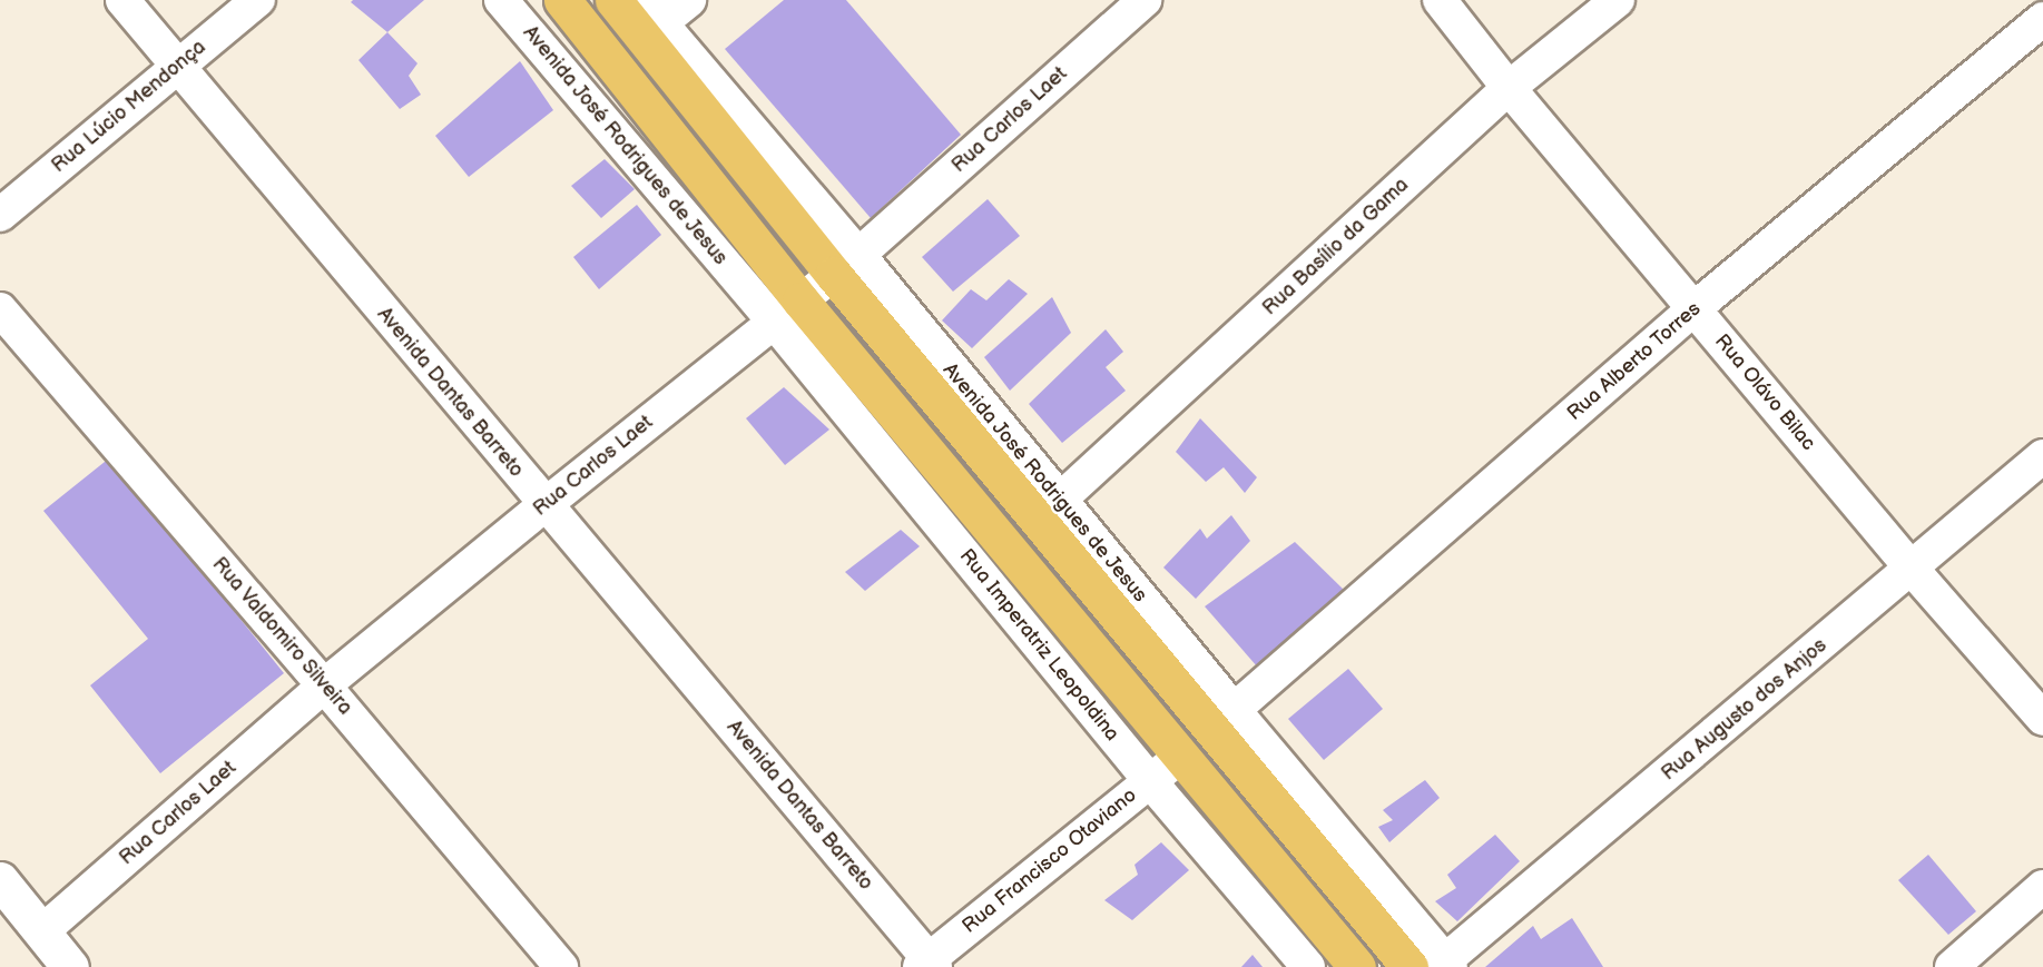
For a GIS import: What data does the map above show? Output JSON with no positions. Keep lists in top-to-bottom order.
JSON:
{
  "streets": {
    "main road": ["Avenida José Rodrigues de Jesus"],
    "street": [
      "Rua Lúcio Mendonça",
      "Rua Carlos Laet",
      "Rua Basílio da Gama",
      "Rua Alberto Torres",
      "Avenida Dantas Barreto",
      "Rua Olávo Bilac",
      "Rua Valdomiro Silveira",
      "Rua Imperatriz Leopoldina",
      "Rua Augusto dos Anjos",
      "Rua Francisco Otaviano"
    ]
  },
  "crossings": [
    ["Rua Lúcio Mendonça", "Avenida Dantas Barreto"],
    ["Rua Carlos Laet", "Avenida José Rodrigues de Jesus"],
    ["Rua Carlos Laet", "Avenida Dantas Barreto"],
    ["Rua Carlos Laet", "Rua Valdomiro Silveira"],
    ["Rua Carlos Laet", "Rua Imperatriz Leopoldina"],
    ["Avenida José Rodrigues de Jesus", "Rua Basílio da Gama"],
    ["Avenida José Rodrigues de Jesus", "Rua Alberto Torres"],
    ["Avenida José Rodrigues de Jesus", "Rua Imperatriz Leopoldina"],
    ["Avenida José Rodrigues de Jesus", "Rua Augusto dos Anjos"],
    ["Avenida José Rodrigues de Jesus", "Rua Francisco Otaviano"],
    ["Rua Basílio da Gama", "Rua Olávo Bilac"],
    ["Rua Alberto Torres", "Rua Olávo Bilac"],
    ["Avenida Dantas Barreto", "Rua Francisco Otaviano"],
    ["Rua Olávo Bilac", "Rua Augusto dos Anjos"],
    ["Rua Imperatriz Leopoldina", "Rua Francisco Otaviano"]
  ]
}
